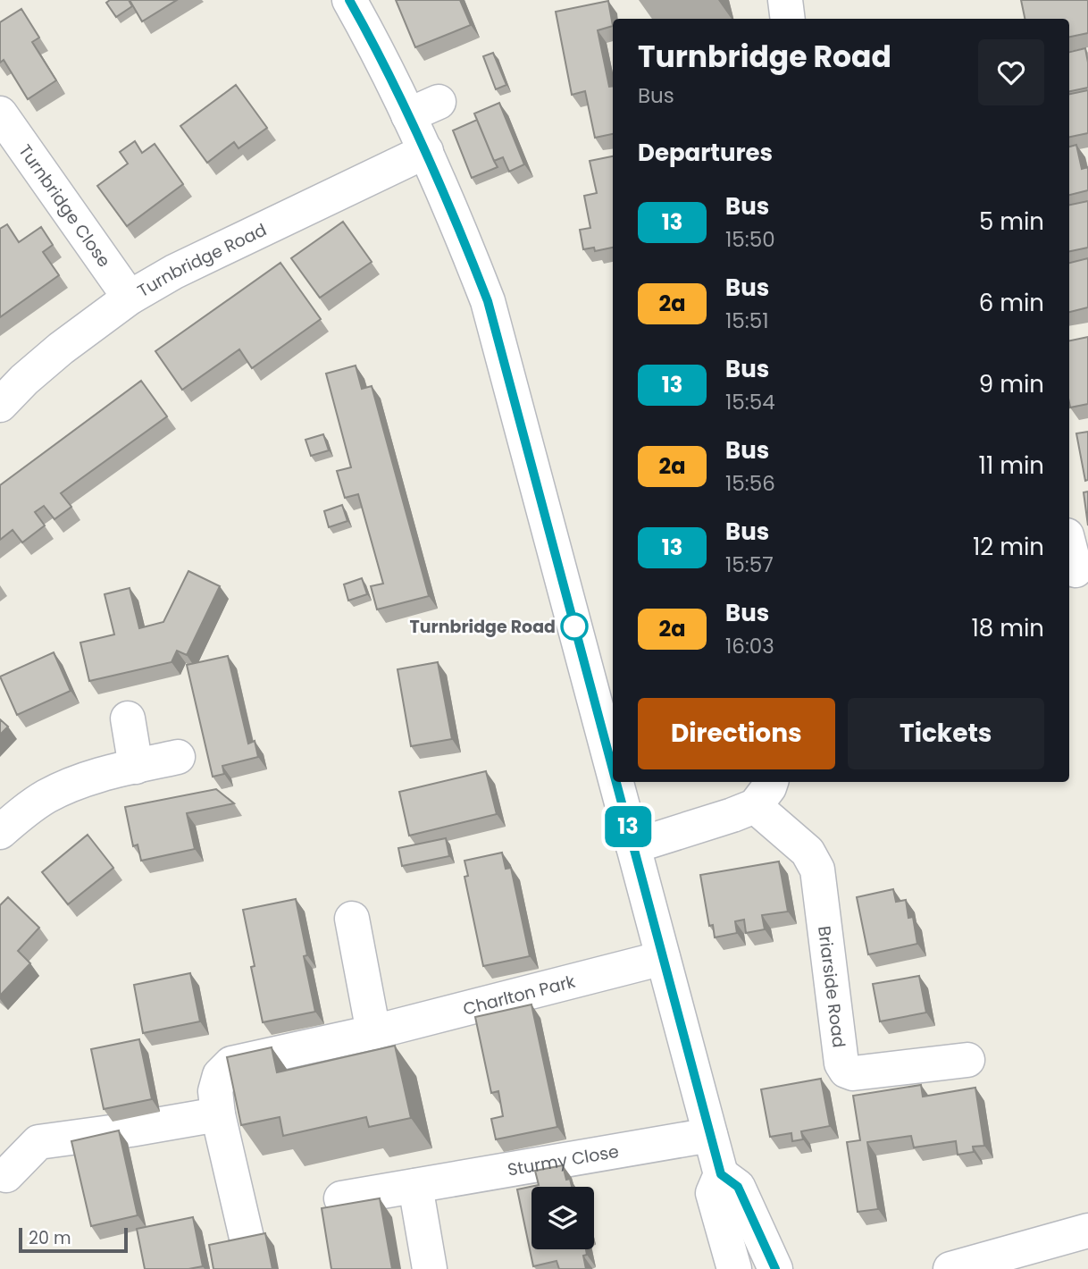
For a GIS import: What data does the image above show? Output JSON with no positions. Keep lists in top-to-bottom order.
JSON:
{
  "streets": {
    "street": [
      "Turnbridge Close",
      "Turnbridge Road",
      "Briarside Road",
      "Charlton Park",
      "Sturmy Close"
    ]
  },
  "crossings": [
    ["Turnbridge Close", "Turnbridge Road"]
  ],
  "places": ["Turnbridge Road"],
  "lines": ["bus line 13"],
  "scale_bar": "20 m",
  "page": {
    "on_map": "13",
    "heading": [
      ["Turnbridge Road", "Bus"],
      "Departures"
    ],
    "list": [
      {
        "mark": "13",
        "name": "Bus",
        "note": "15:50",
        "value": "5 min"
      },
      {
        "mark": "2a",
        "name": "Bus",
        "note": "15:51",
        "value": "6 min"
      },
      {
        "mark": "13",
        "name": "Bus",
        "note": "15:54",
        "value": "9 min"
      },
      {
        "mark": "2a",
        "name": "Bus",
        "note": "15:56",
        "value": "11 min"
      },
      {
        "mark": "13",
        "name": "Bus",
        "note": "15:57",
        "value": "12 min"
      },
      {
        "mark": "2a",
        "name": "Bus",
        "note": "16:03",
        "value": "18 min"
      }
    ],
    "buttons": ["Directions", "Tickets"],
    "scale": "20 m"
  }
}
